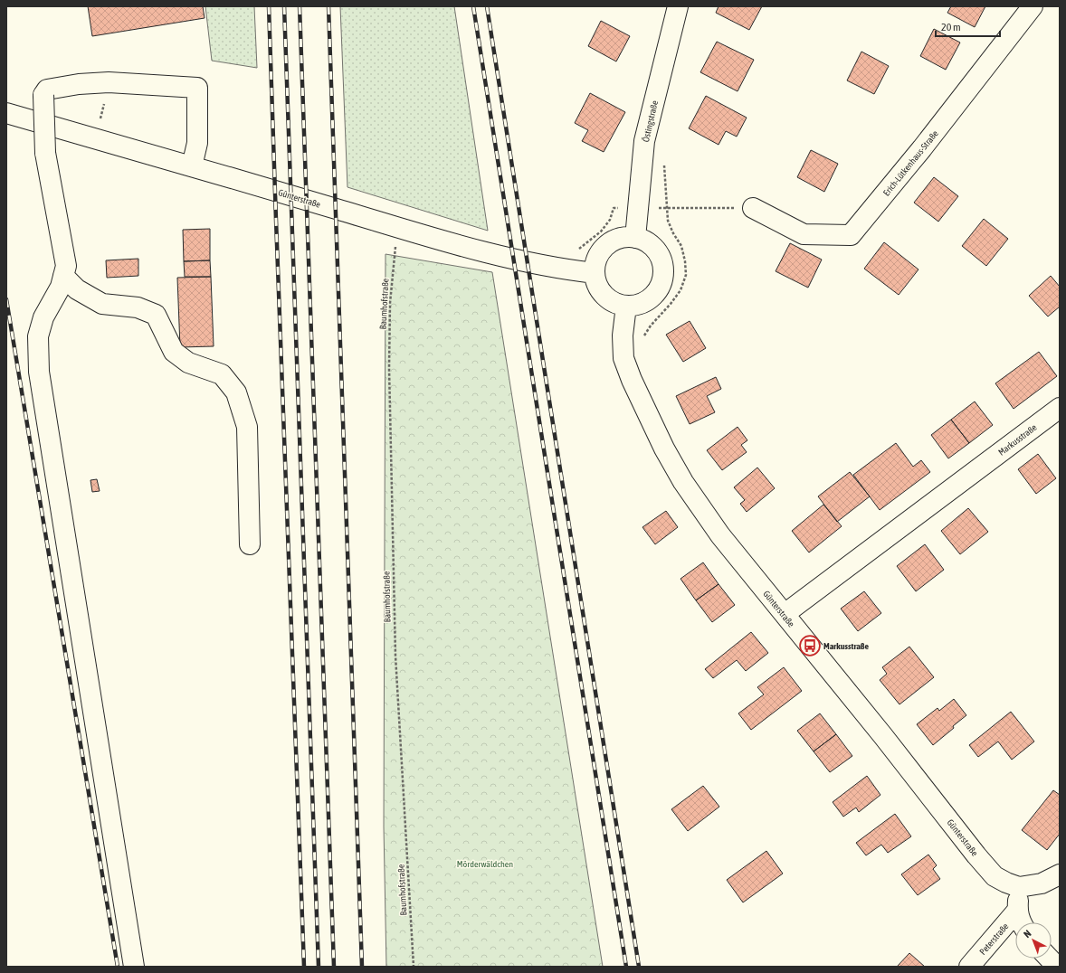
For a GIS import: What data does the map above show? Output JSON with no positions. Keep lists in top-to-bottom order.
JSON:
{
  "streets": {
    "street": [
      "Östingstraße",
      "Erich-Lütkenhaus-Straße",
      "Günterstraße",
      "Markusstraße",
      "Peterstraße"
    ],
    "path": ["Baumhofstraße"]
  },
  "crossings": [
    ["Östingstraße", "Günterstraße"],
    ["Günterstraße", "Baumhofstraße"],
    ["Günterstraße", "Markusstraße"]
  ],
  "parks": ["Mörderwäldchen"],
  "places": {
    "bus stop": ["Markusstraße"]
  },
  "scale_bar": "20 m",
  "north": "top left"
}
